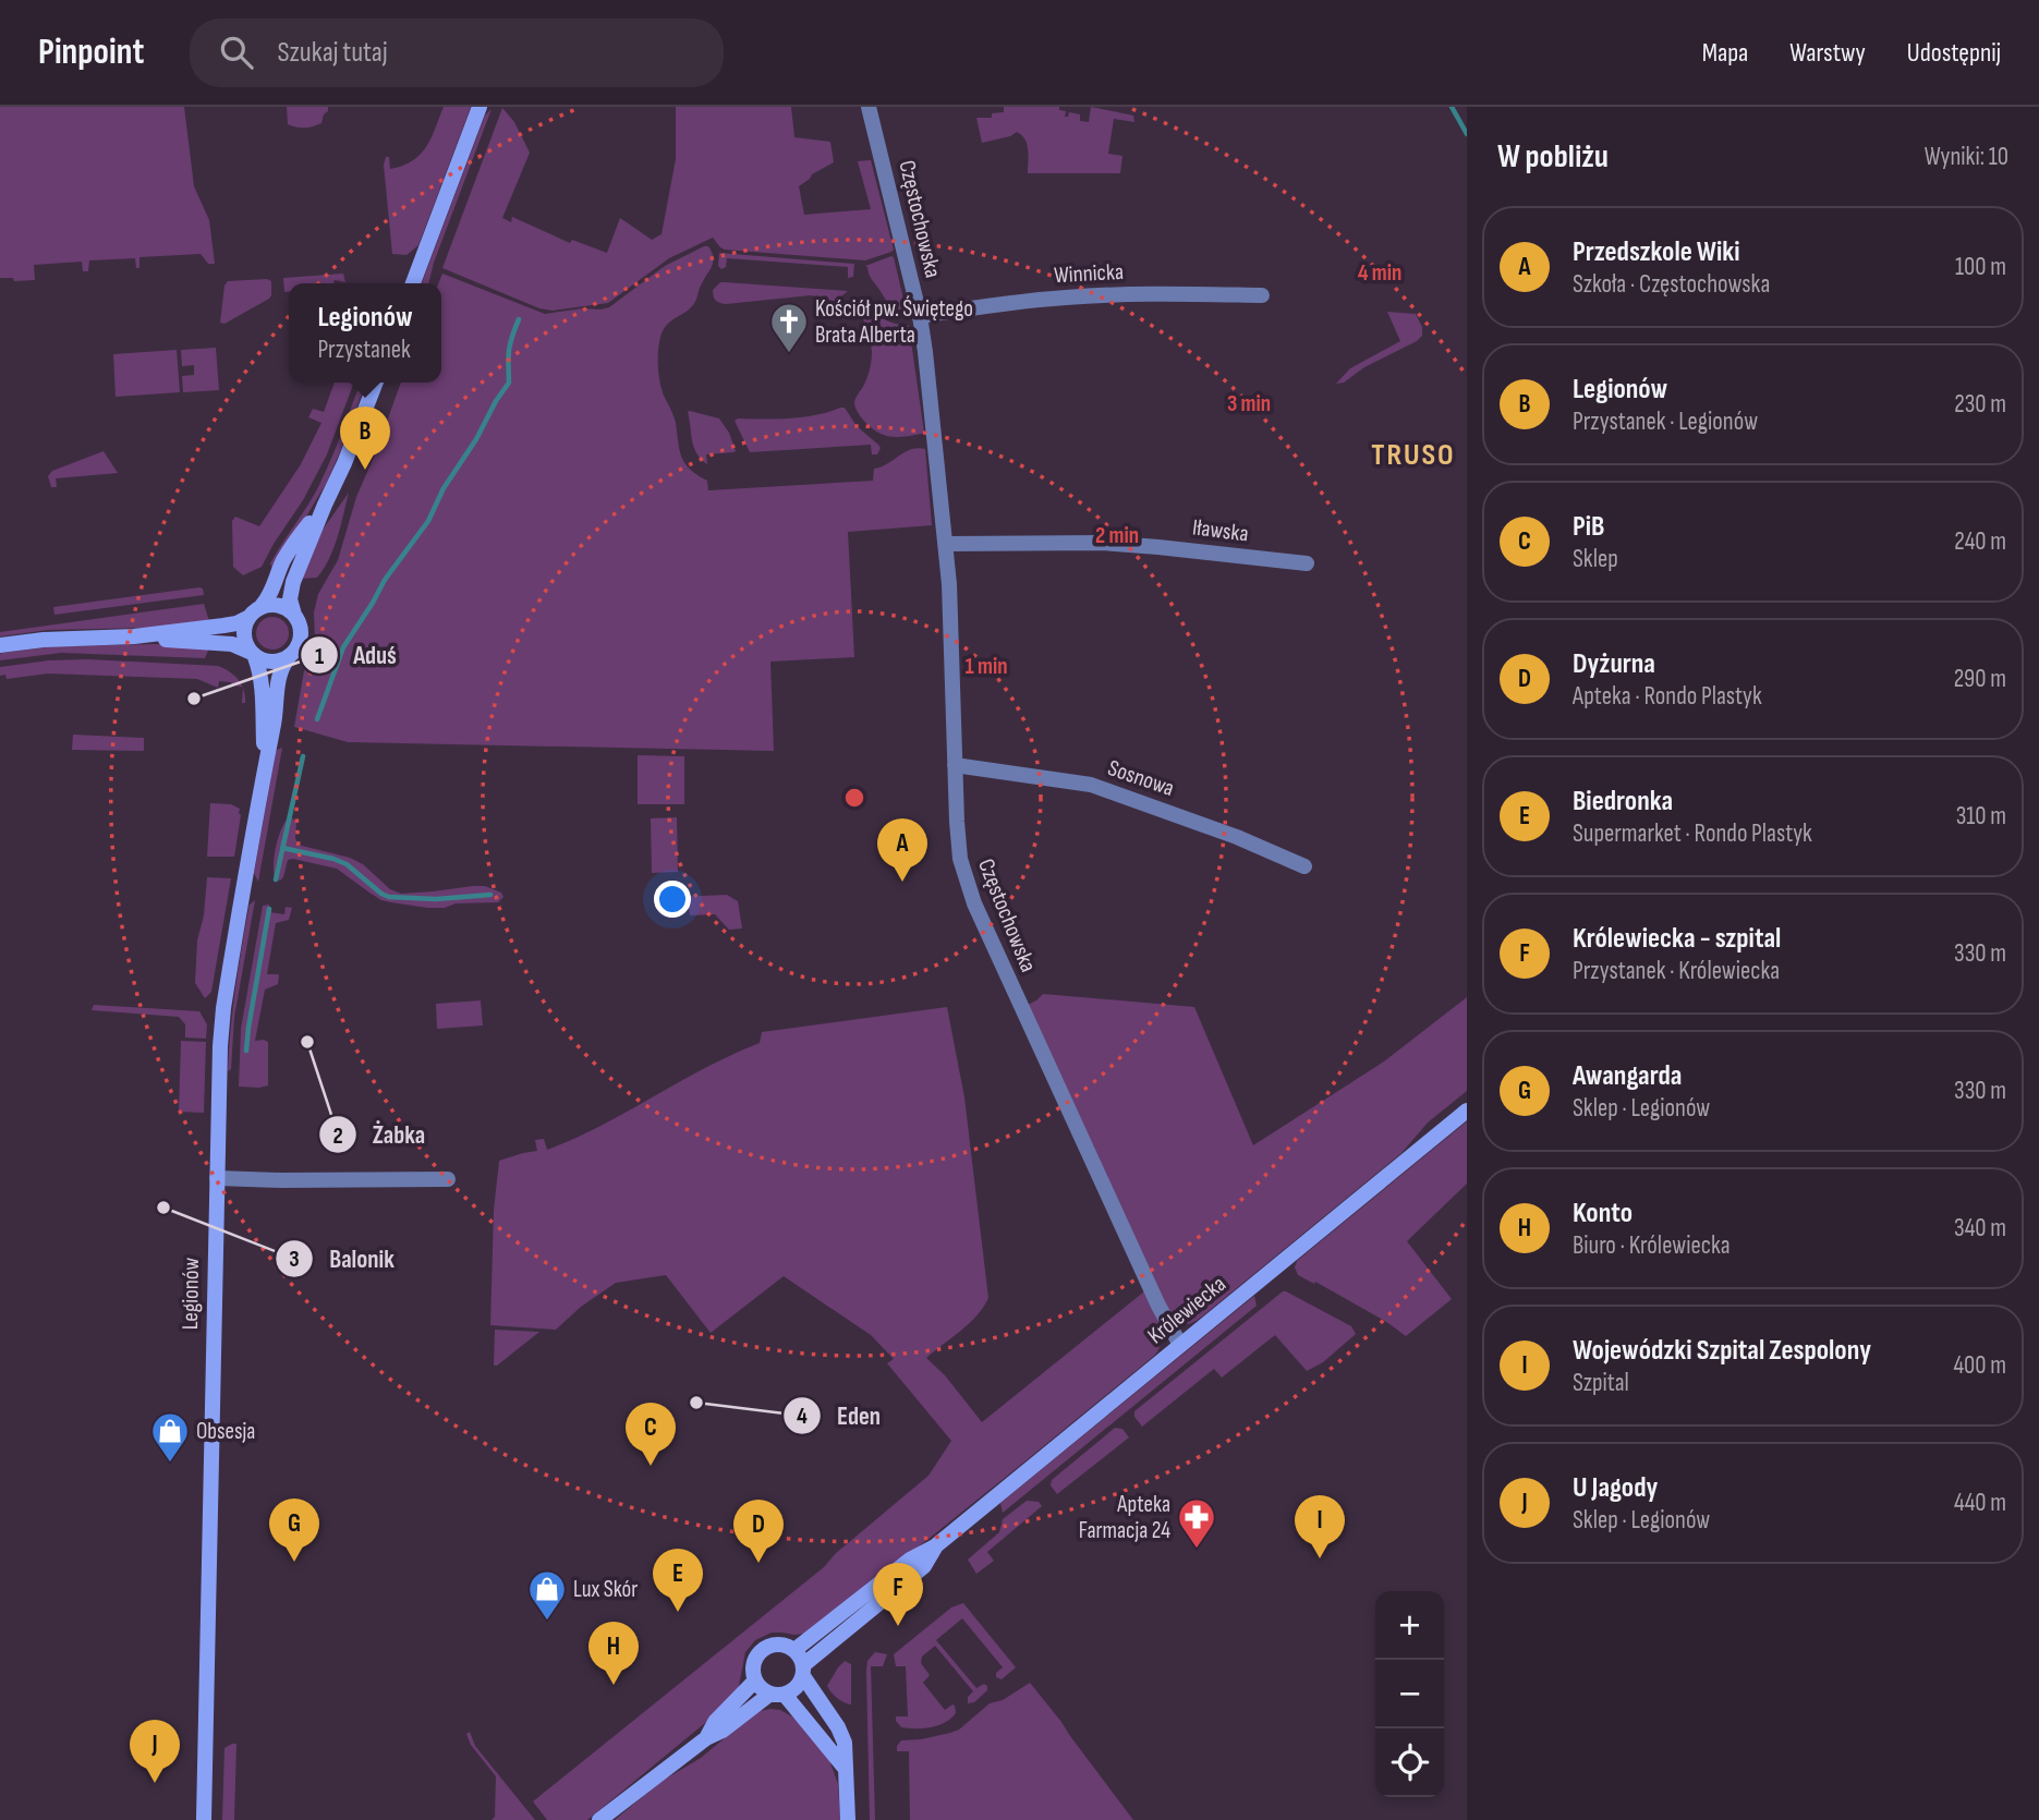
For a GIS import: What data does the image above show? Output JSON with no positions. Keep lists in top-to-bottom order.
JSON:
{
  "streets": {
    "street": [
      "Częstochowska",
      "Winnicka",
      "Iławska",
      "Sosnowa",
      "Legionów",
      "Królewiecka"
    ]
  },
  "crossings": [
    ["Częstochowska", "Winnicka"],
    ["Częstochowska", "Iławska"],
    ["Częstochowska", "Sosnowa"],
    ["Częstochowska", "Królewiecka"]
  ],
  "districts": ["TRUSO"],
  "places": {
    "church": ["Kościół pw. Świętego Brata Alberta"],
    "other": [
      "Aduś",
      "Żabka",
      "Balonik",
      "Eden"
    ],
    "shop": ["Obsesja", "Lux Skór"],
    "pharmacy": ["Apteka Farmacja 24"]
  },
  "page": {
    "header": "Pinpoint",
    "search": "Szukaj tutaj",
    "nav": ["Mapa", "Warstwy", "Udostępnij"],
    "heading": ["W pobliżu", "Wyniki: 10"],
    "list": [
      {
        "mark": "A",
        "name": "Przedszkole Wiki",
        "note": "Szkoła · Częstochowska",
        "value": "100 m"
      },
      {
        "mark": "B",
        "name": "Legionów",
        "note": "Przystanek · Legionów",
        "value": "230 m"
      },
      {
        "mark": "C",
        "name": "PiB",
        "note": "Sklep",
        "value": "240 m"
      },
      {
        "mark": "D",
        "name": "Dyżurna",
        "note": "Apteka · Rondo Plastyk",
        "value": "290 m"
      },
      {
        "mark": "E",
        "name": "Biedronka",
        "note": "Supermarket · Rondo Plastyk",
        "value": "310 m"
      },
      {
        "mark": "F",
        "name": "Królewiecka - szpital",
        "note": "Przystanek · Królewiecka",
        "value": "330 m"
      },
      {
        "mark": "G",
        "name": "Awangarda",
        "note": "Sklep · Legionów",
        "value": "330 m"
      },
      {
        "mark": "H",
        "name": "Konto",
        "note": "Biuro · Królewiecka",
        "value": "340 m"
      },
      {
        "mark": "I",
        "name": "Wojewódzki Szpital Zespolony",
        "note": "Szpital",
        "value": "400 m"
      },
      {
        "mark": "J",
        "name": "U Jagody",
        "note": "Sklep · Legionów",
        "value": "440 m"
      }
    ],
    "popup": ["Legionów", "Przystanek"],
    "pins": [
      "B",
      "A",
      "C",
      "I",
      "G",
      "D",
      "E",
      "F",
      "H",
      "J"
    ],
    "map_buttons": ["+", "−"]
  },
  "rings": [
    "4 min",
    "3 min",
    "2 min",
    "1 min"
  ]
}
